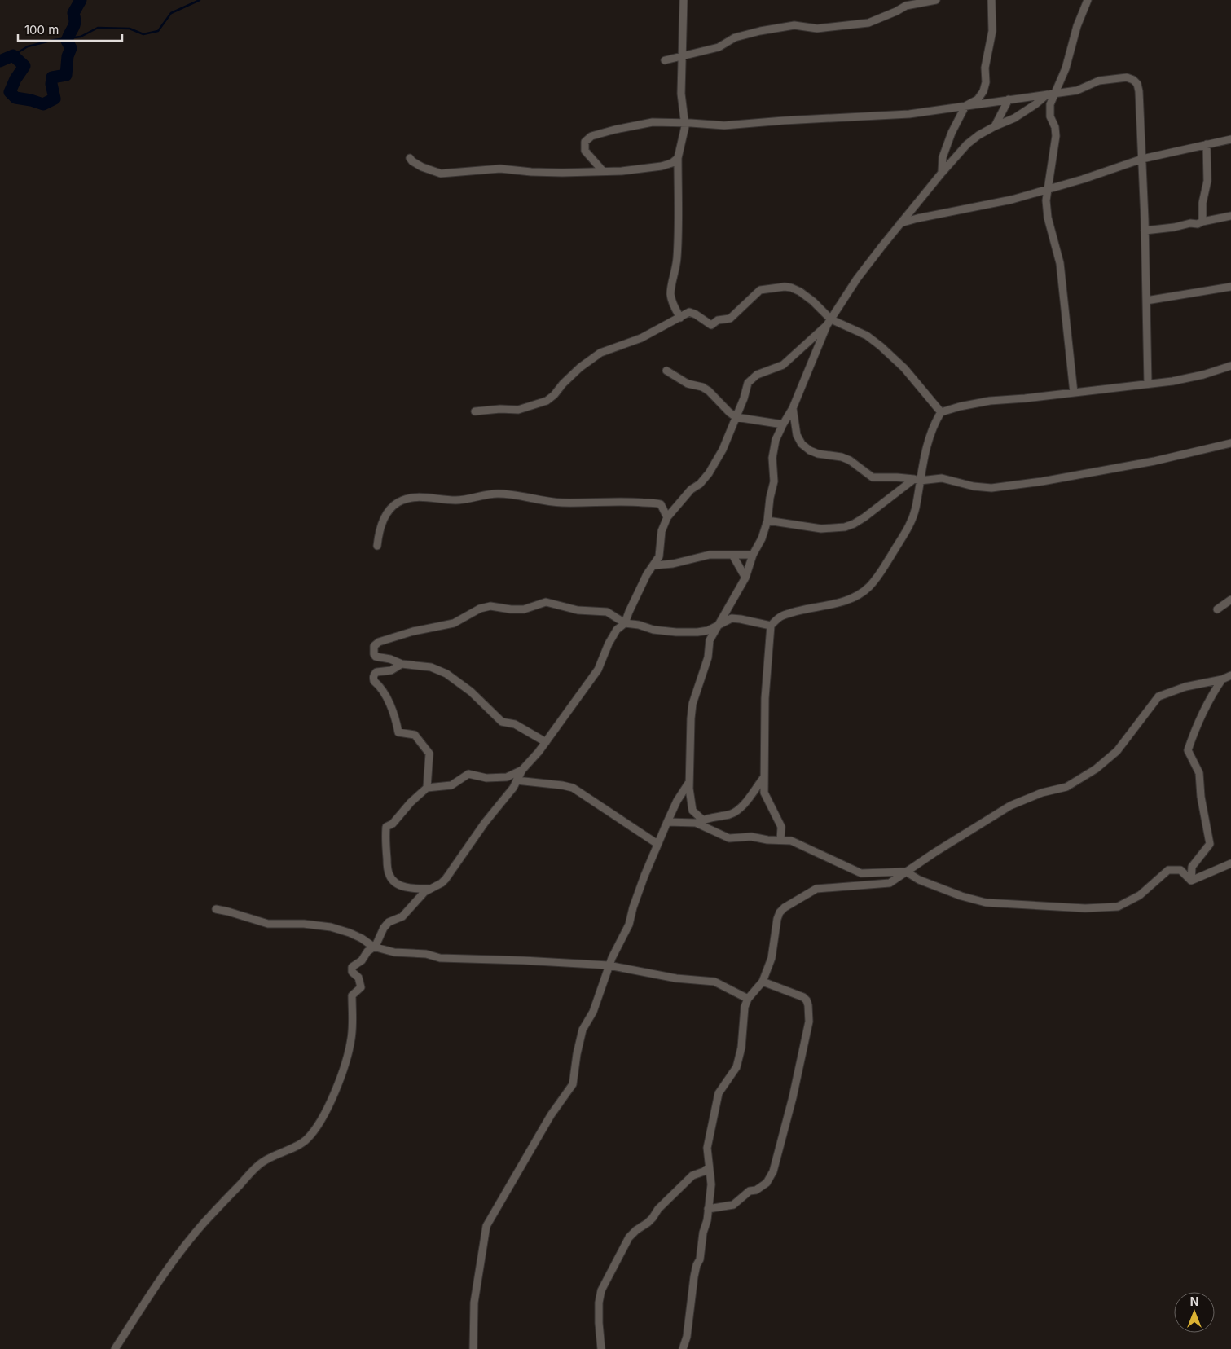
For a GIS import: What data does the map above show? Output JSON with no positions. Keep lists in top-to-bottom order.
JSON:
{
  "scale_bar": "100 m",
  "north": "top"
}
